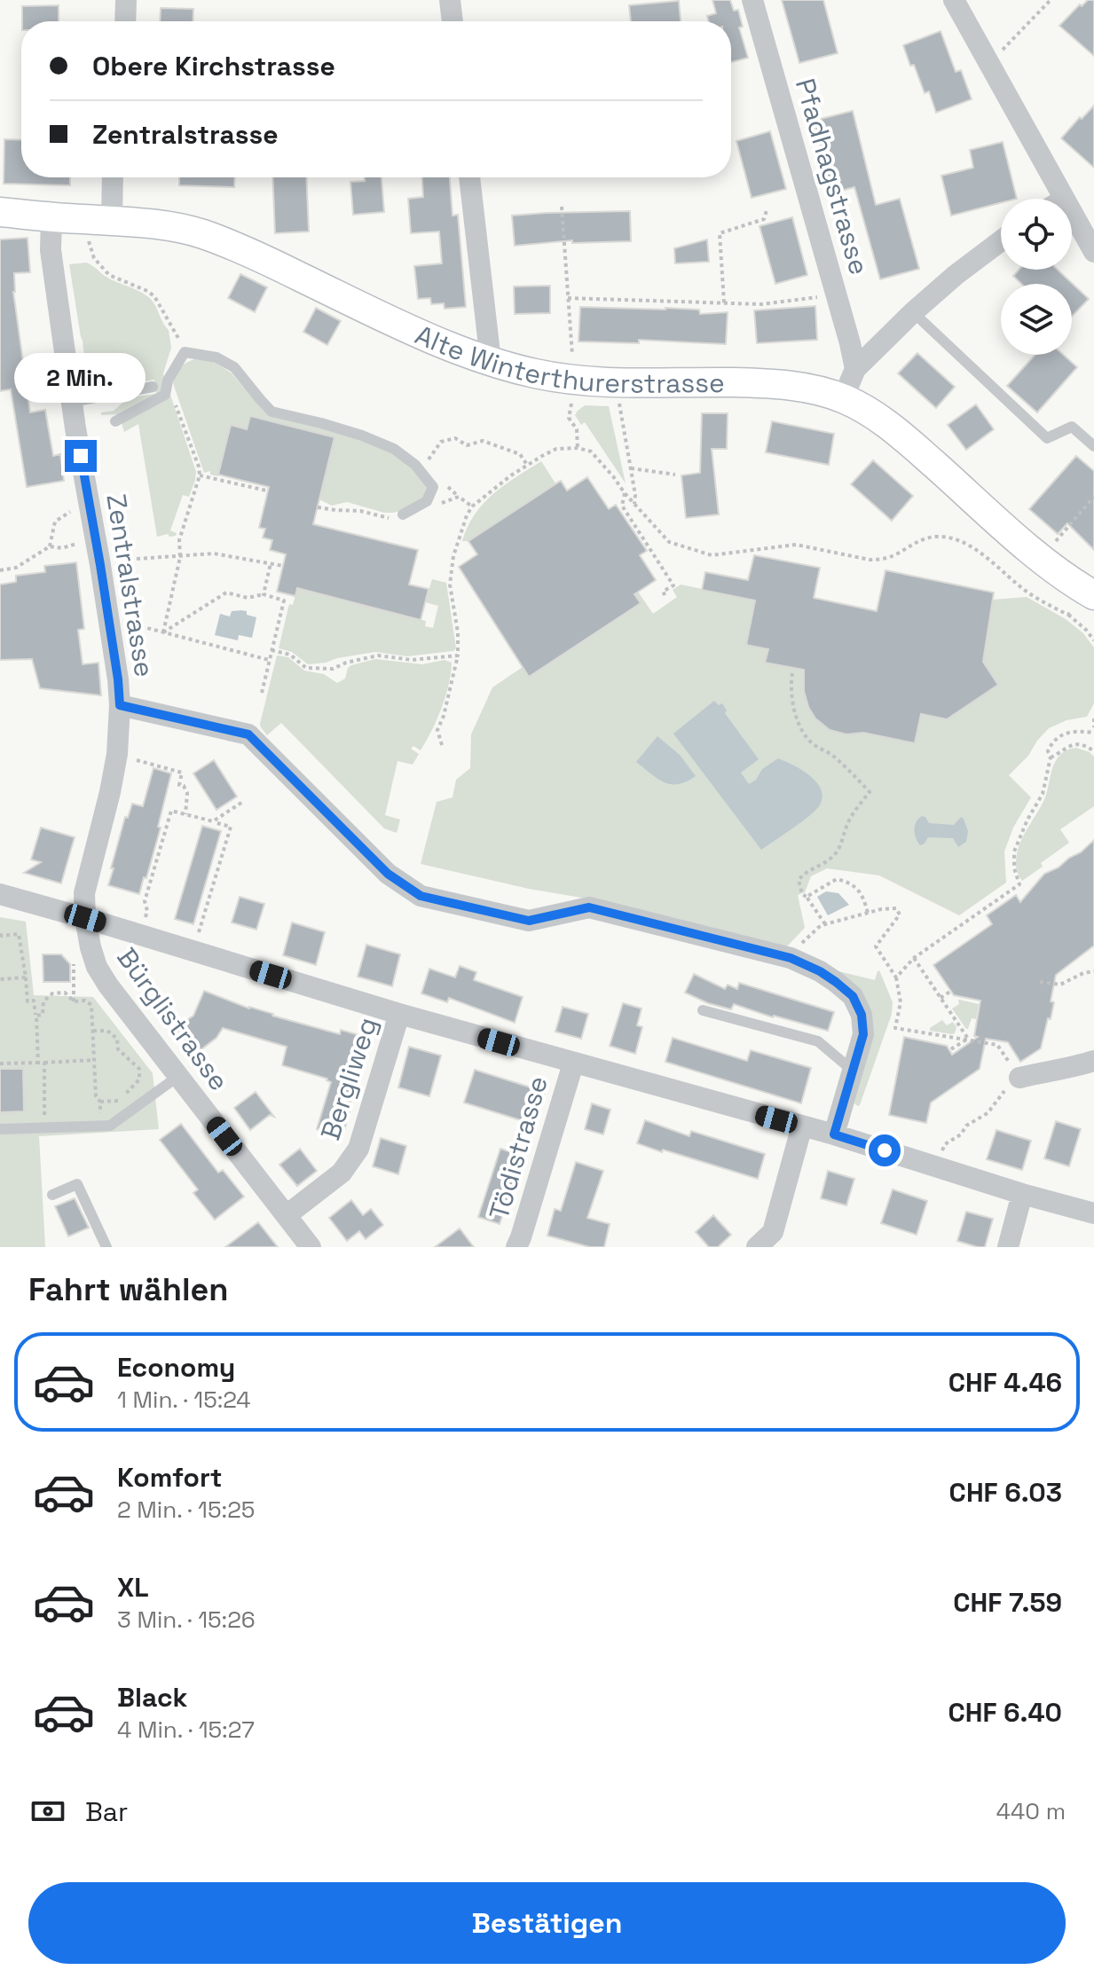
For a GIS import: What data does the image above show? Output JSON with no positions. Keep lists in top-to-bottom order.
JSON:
{
  "streets": {
    "main road": ["Alte Winterthurerstrasse"],
    "street": [
      "Pfadhagstrasse",
      "Zentralstrasse",
      "Bürglistrasse",
      "Bergliweg",
      "Tödistrasse"
    ]
  },
  "crossings": [
    ["Alte Winterthurerstrasse", "Zentralstrasse"],
    ["Zentralstrasse", "Bürglistrasse"],
    ["Bürglistrasse", "Bergliweg"]
  ],
  "page": {
    "banner": ["Obere Kirchstrasse", "Zentralstrasse"],
    "bubble": "2 Min.",
    "heading": "Fahrt wählen",
    "list": [
      {
        "name": "Economy",
        "note": "1 Min. · 15:24",
        "value": "CHF 4.46"
      },
      {
        "name": "Komfort",
        "note": "2 Min. · 15:25",
        "value": "CHF 6.03"
      },
      {
        "name": "XL",
        "note": "3 Min. · 15:26",
        "value": "CHF 7.59"
      },
      {
        "name": "Black",
        "note": "4 Min. · 15:27",
        "value": "CHF 6.40"
      }
    ],
    "pay": ["Bar", "440 m"],
    "buttons": "Bestätigen"
  }
}
